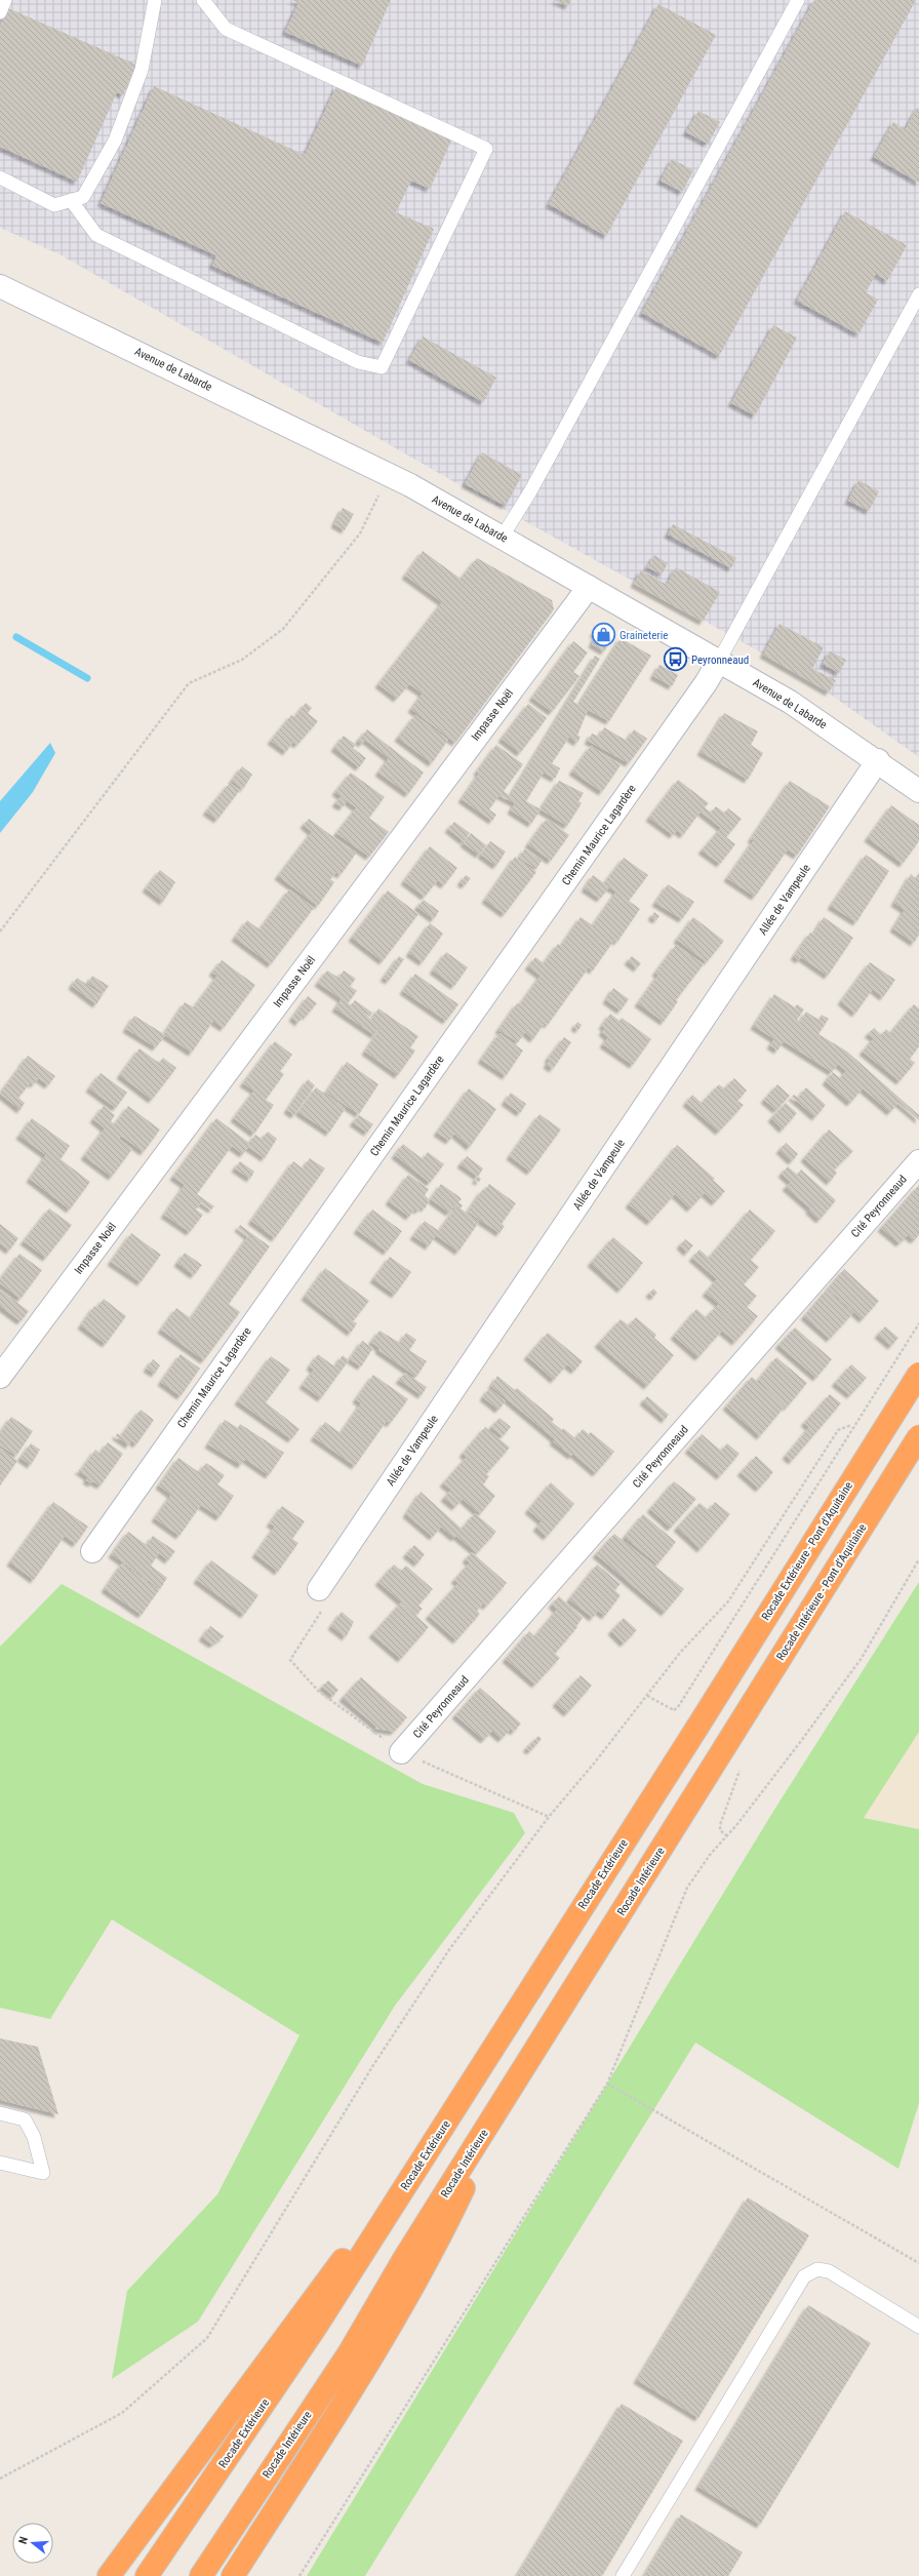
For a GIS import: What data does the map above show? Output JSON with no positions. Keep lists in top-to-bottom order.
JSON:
{
  "streets": {
    "highway": [
      "Rocade Extérieure - Pont d'Aquitaine",
      "Rocade Intérieure - Pont d'Aquitaine",
      "Rocade Extérieure",
      "Rocade Intérieure"
    ],
    "street": [
      "Avenue de Labarde",
      "Impasse Noël",
      "Chemin Maurice Lagardère",
      "Allée de Vampeule",
      "Cité Peyronneaud"
    ]
  },
  "crossings": [
    ["Avenue de Labarde", "Impasse Noël"],
    ["Avenue de Labarde", "Chemin Maurice Lagardère"],
    ["Avenue de Labarde", "Allée de Vampeule"],
    ["Rocade Extérieure - Pont d'Aquitaine", "Rocade Extérieure"],
    ["Rocade Intérieure - Pont d'Aquitaine", "Rocade Intérieure"]
  ],
  "places": {
    "shop": ["Graineterie"],
    "bus stop": ["Peyronneaud"]
  },
  "north": "left"
}
